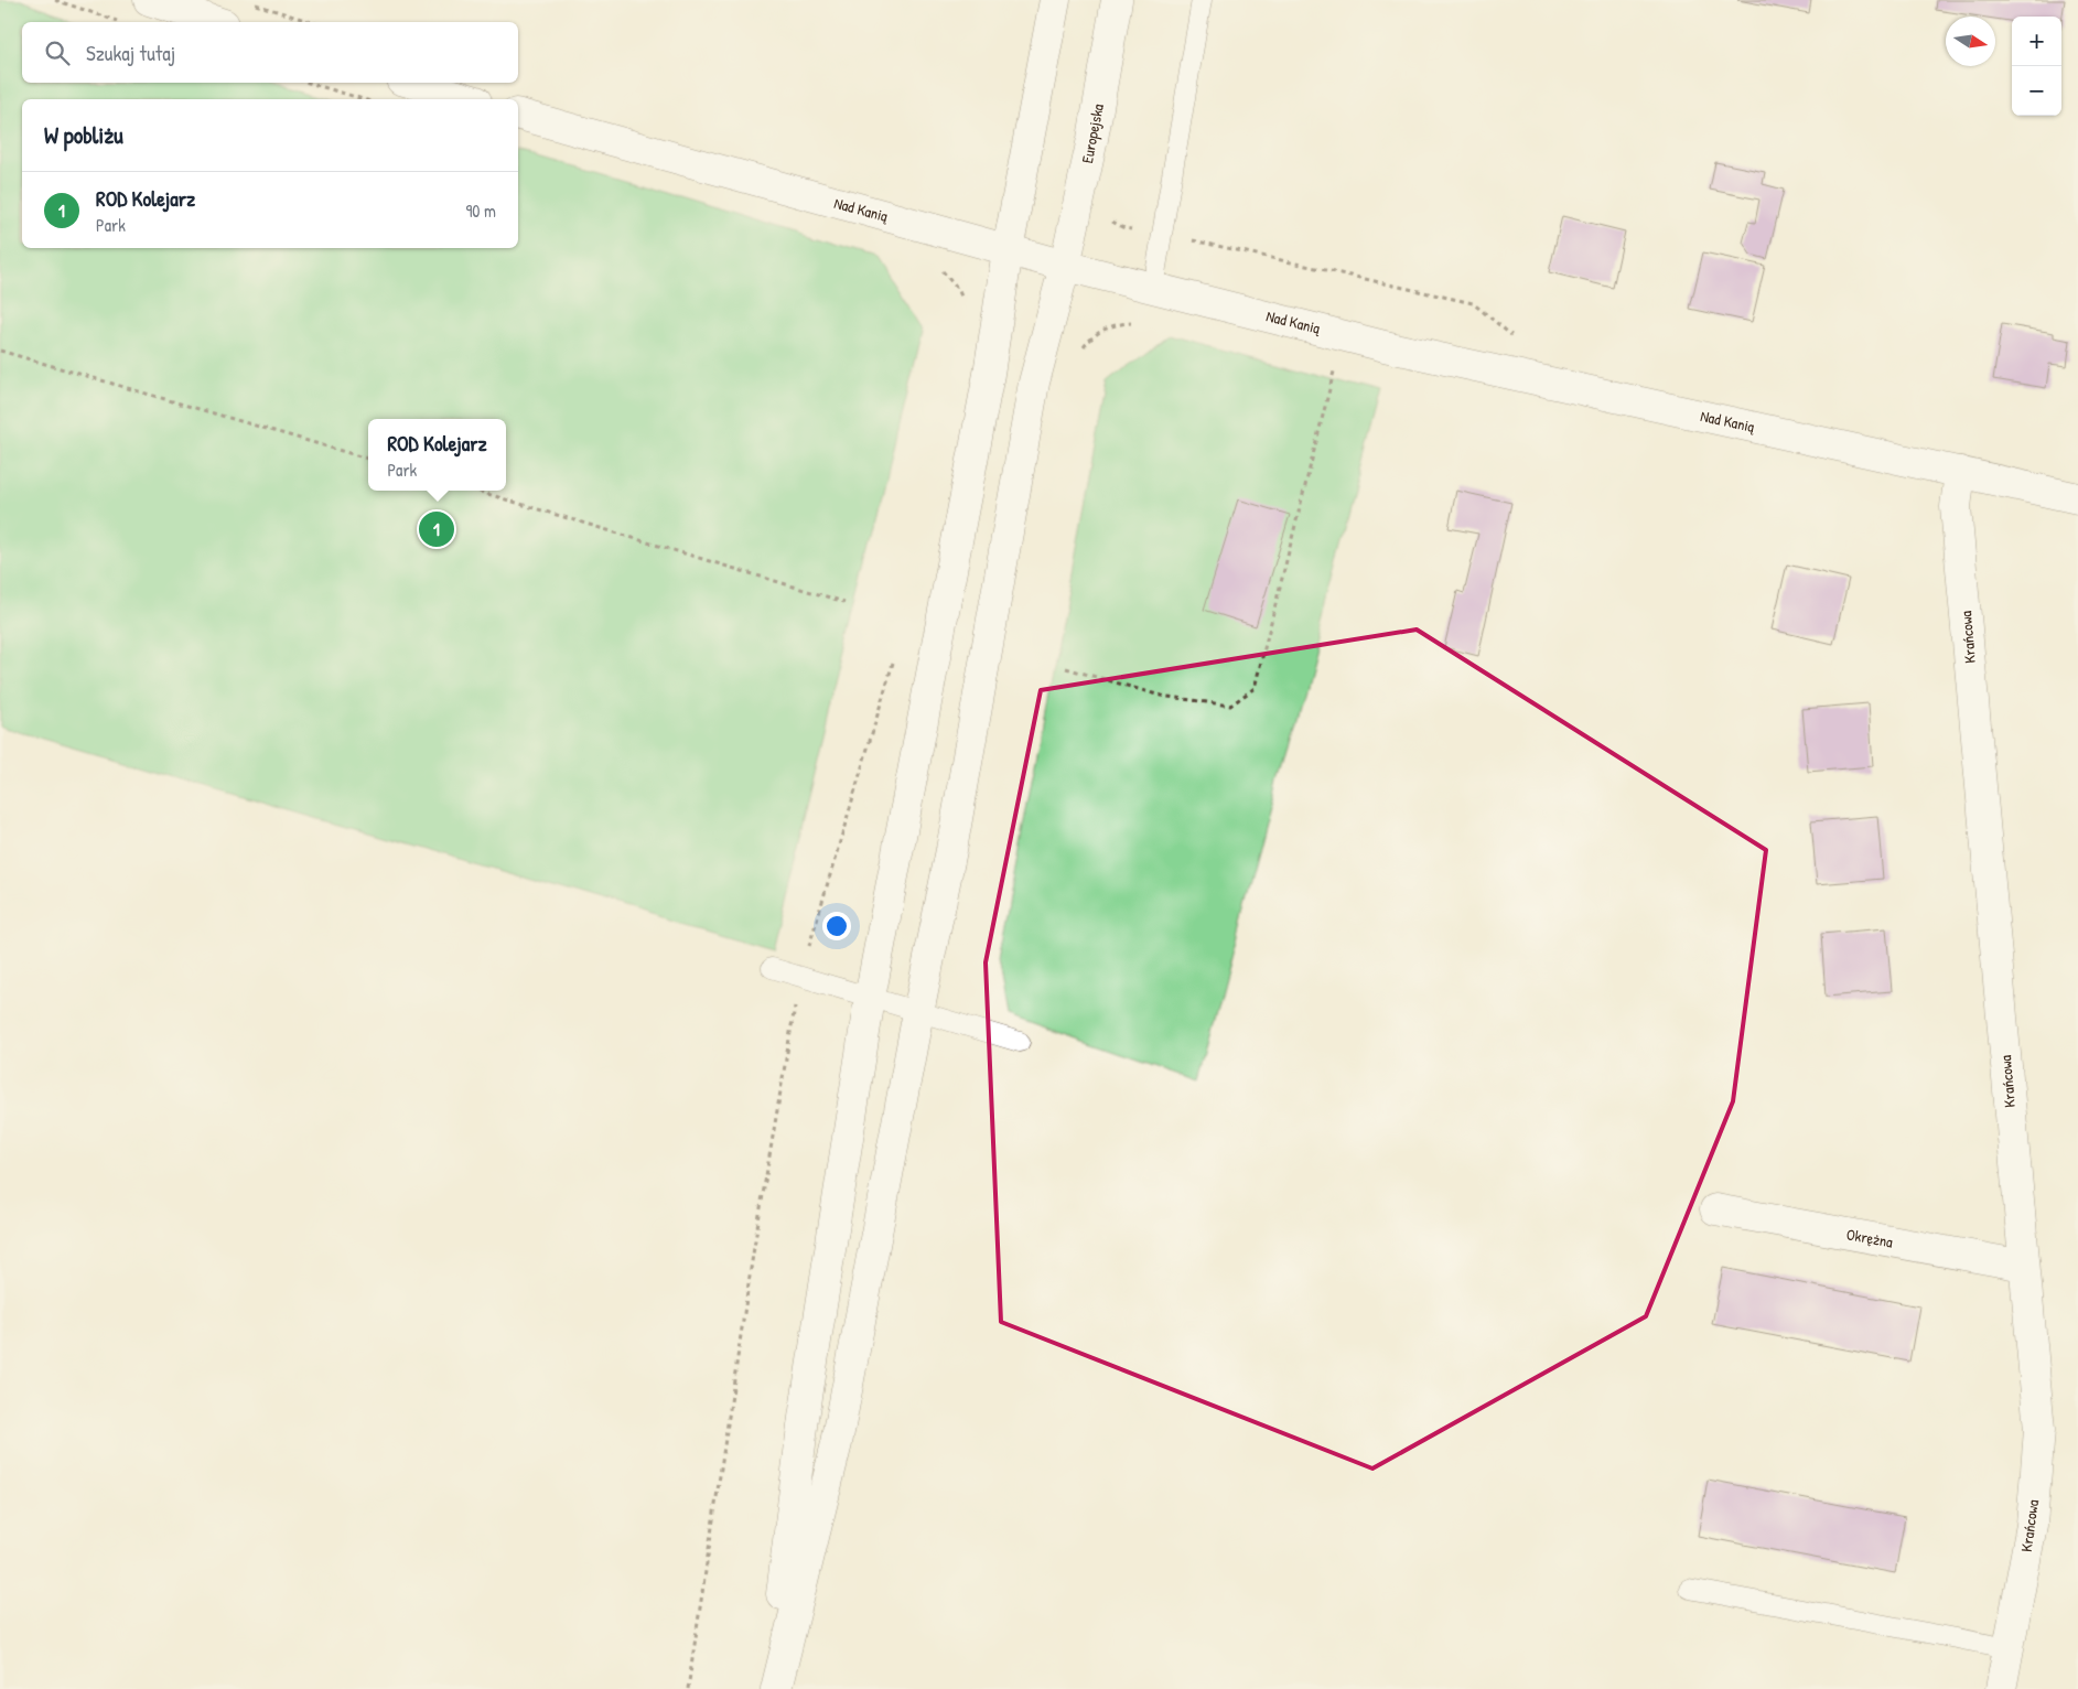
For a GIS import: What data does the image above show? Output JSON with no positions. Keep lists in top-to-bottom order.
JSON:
{
  "streets": {
    "street": [
      "Europejska",
      "Nad Kanią",
      "Krańcowa",
      "Okrężna"
    ]
  },
  "crossings": [
    ["Europejska", "Nad Kanią"],
    ["Nad Kanią", "Krańcowa"],
    ["Krańcowa", "Okrężna"]
  ],
  "north": "right",
  "page": {
    "map_buttons": ["+", "−"],
    "search": "Szukaj tutaj",
    "heading": "W pobliżu",
    "list": [
      {
        "mark": "1",
        "name": "ROD Kolejarz",
        "note": "Park",
        "value": "90 m"
      }
    ],
    "popup": ["ROD Kolejarz", "Park"],
    "pins": "1"
  }
}
